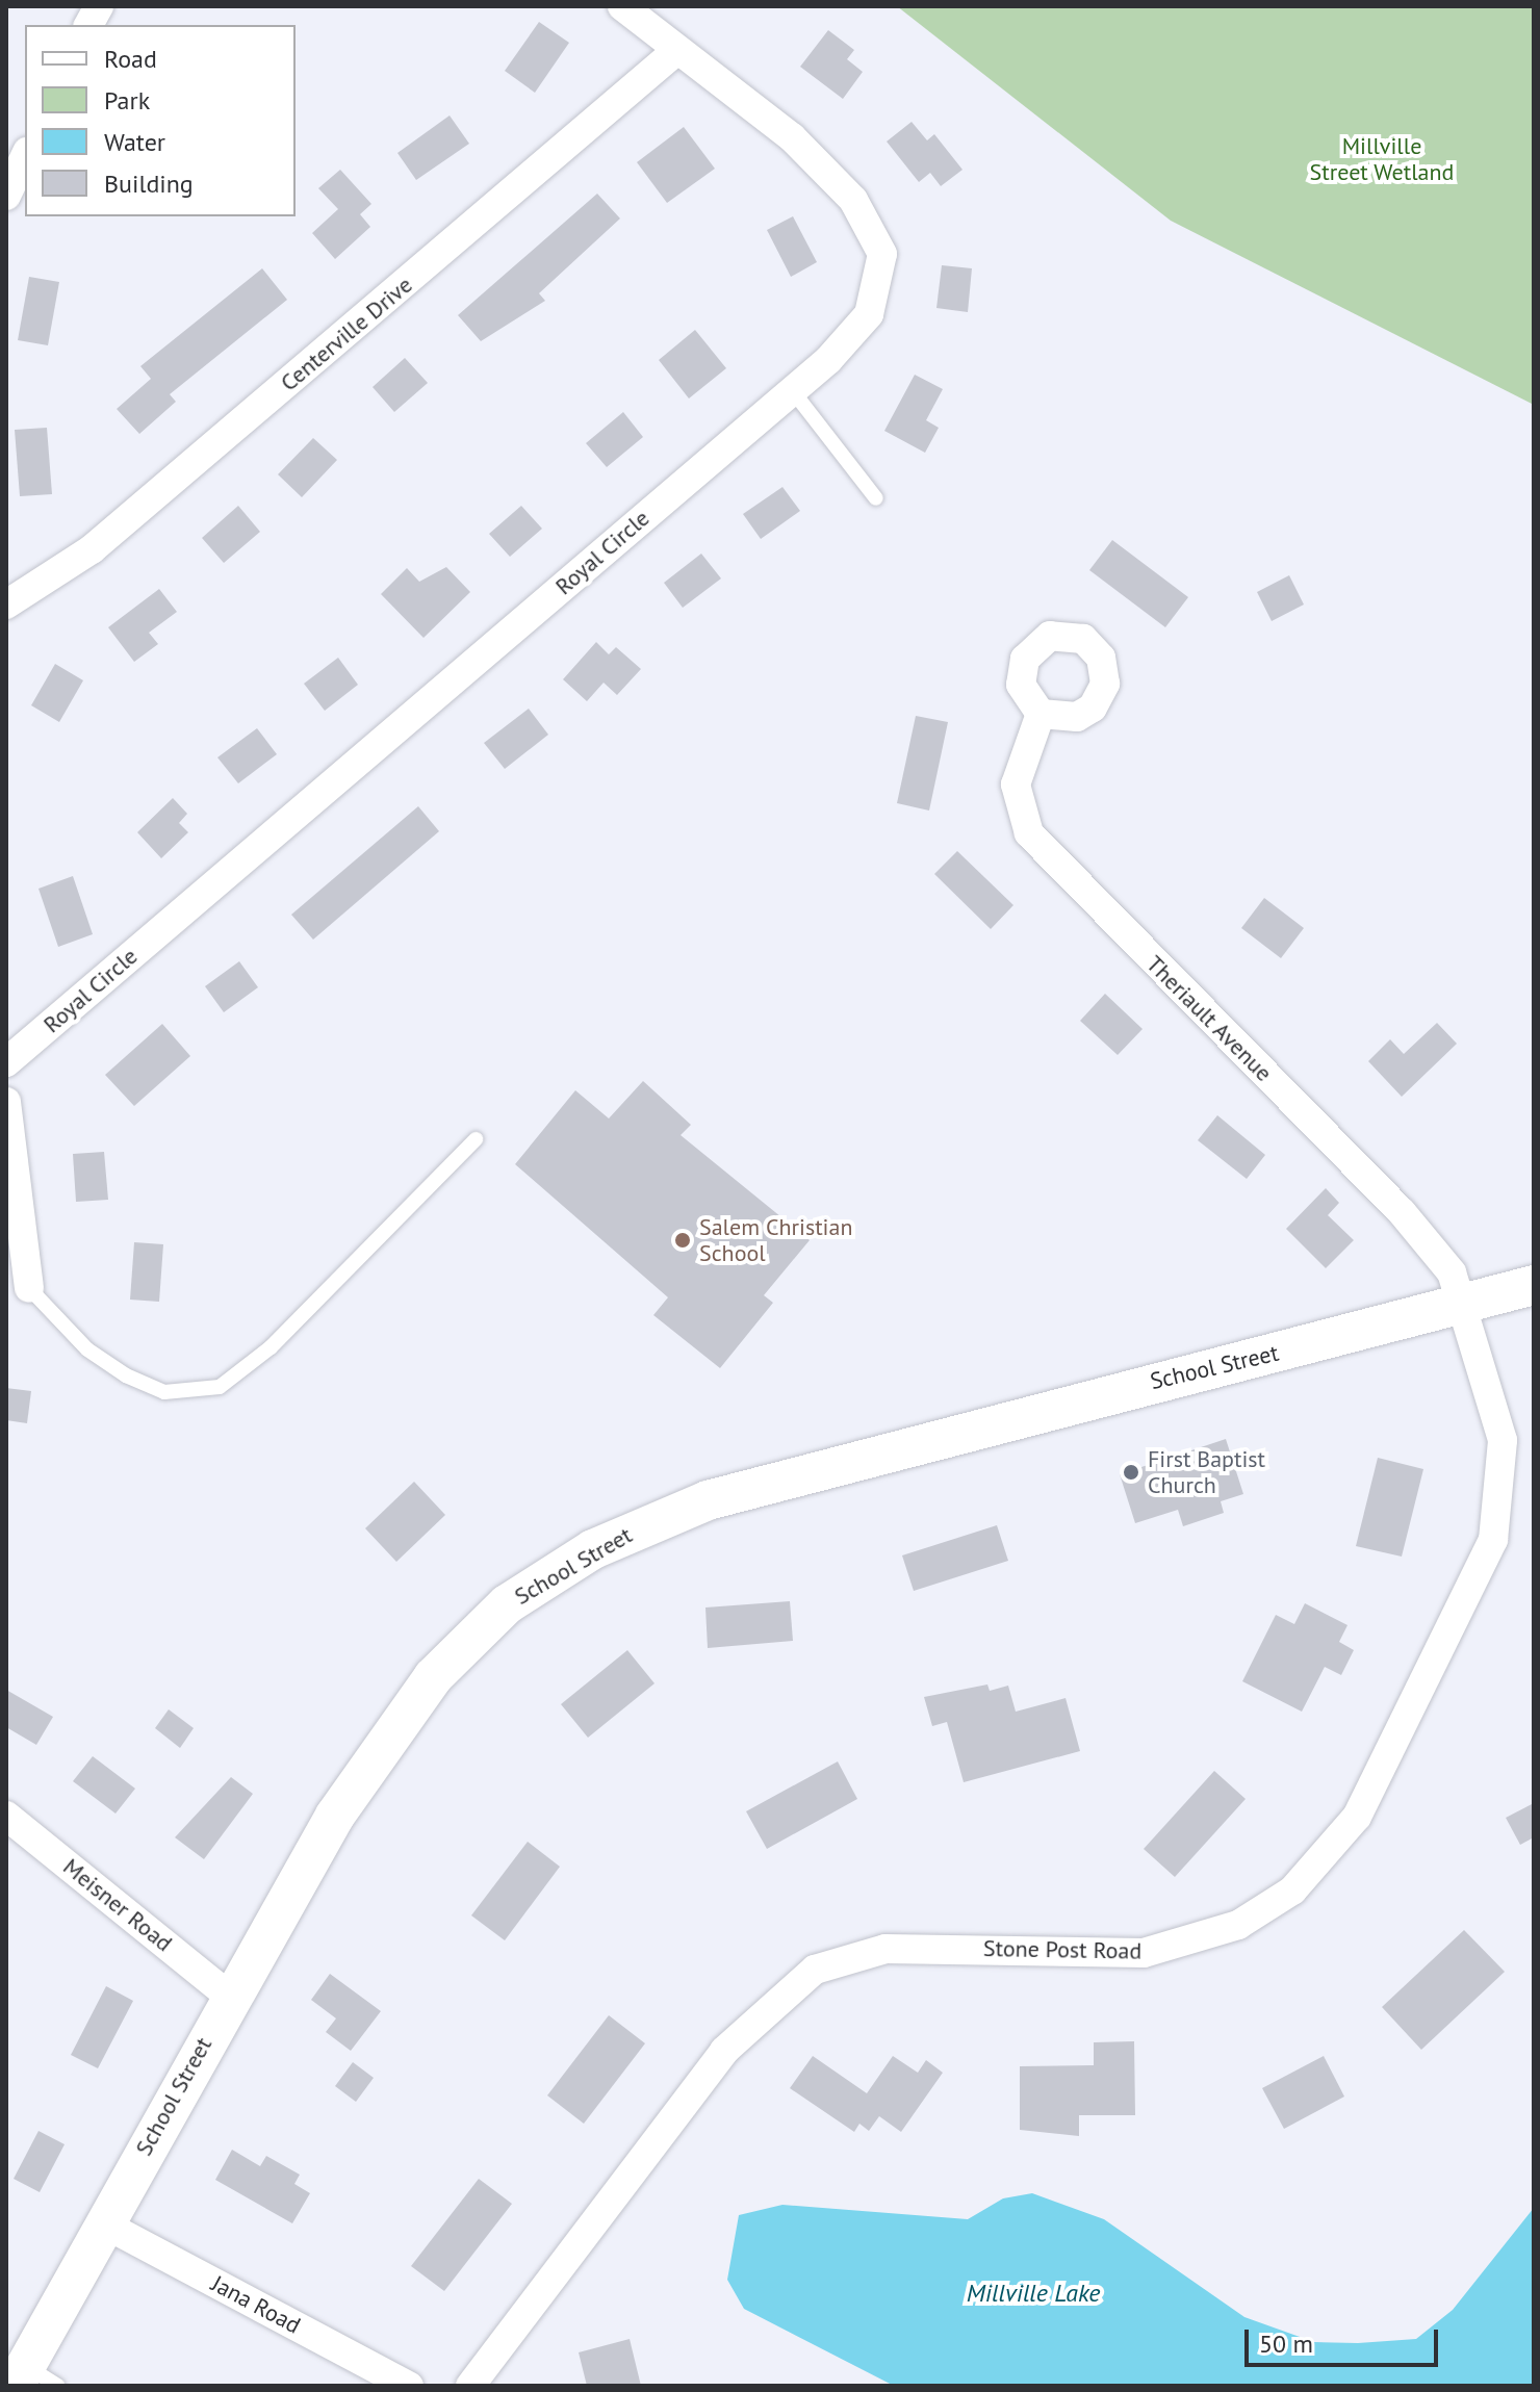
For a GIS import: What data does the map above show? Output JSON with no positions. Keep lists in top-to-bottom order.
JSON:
{
  "streets": {
    "street": [
      "Centerville Drive",
      "Royal Circle",
      "Theriault Avenue",
      "School Street",
      "Meisner Road",
      "Stone Post Road",
      "Jana Road"
    ]
  },
  "crossings": [
    ["Centerville Drive", "Royal Circle"],
    ["Theriault Avenue", "School Street"],
    ["Theriault Avenue", "Stone Post Road"],
    ["School Street", "Meisner Road"],
    ["School Street", "Stone Post Road"],
    ["School Street", "Jana Road"]
  ],
  "water": ["Millville Lake"],
  "parks": ["Millville Street Wetland"],
  "places": ["Salem Christian School", "First Baptist Church"],
  "legend": [
    "Road",
    "Park",
    "Water",
    "Building"
  ],
  "scale_bar": "50 m"
}
